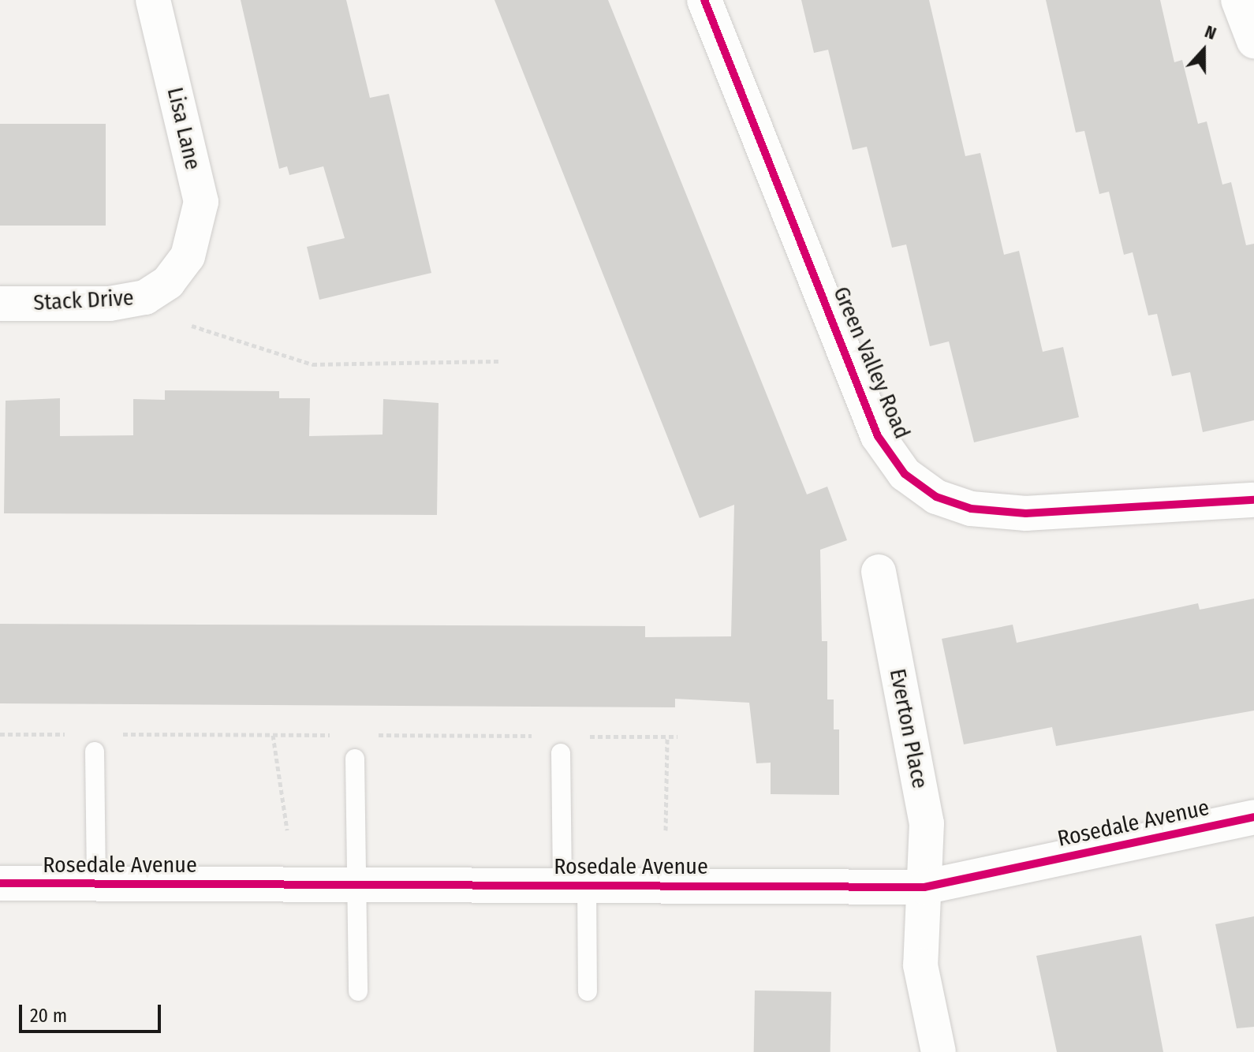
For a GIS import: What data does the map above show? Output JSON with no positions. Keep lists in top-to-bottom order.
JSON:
{
  "streets": {
    "street": [
      "Lisa Lane",
      "Stack Drive",
      "Green Valley Road",
      "Everton Place",
      "Rosedale Avenue"
    ]
  },
  "crossings": [
    ["Lisa Lane", "Stack Drive"],
    ["Everton Place", "Rosedale Avenue"]
  ],
  "scale_bar": "20 m",
  "north": "top"
}
